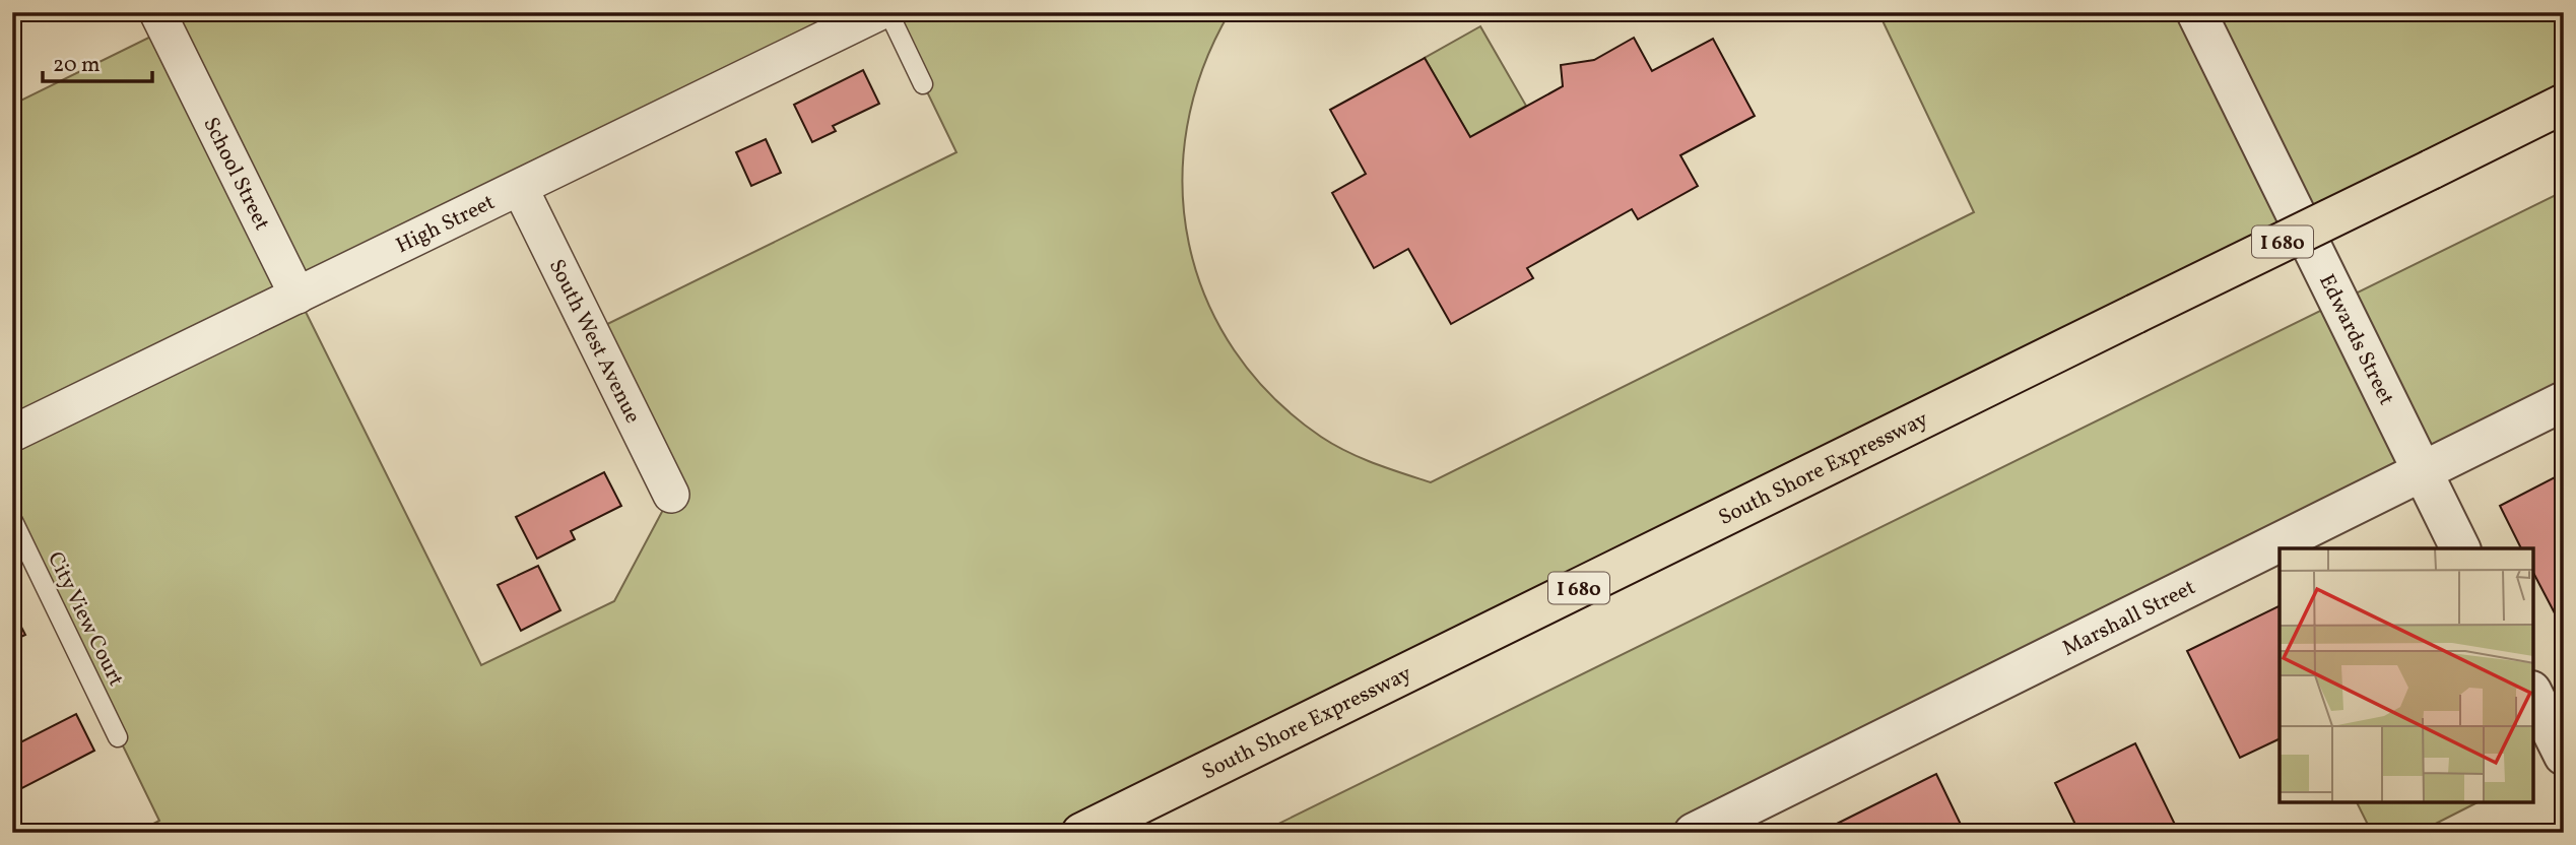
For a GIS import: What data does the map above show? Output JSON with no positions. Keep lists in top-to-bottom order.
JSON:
{
  "streets": {
    "highway": ["I 680", "South Shore Expressway"],
    "street": [
      "School Street",
      "High Street",
      "Edwards Street",
      "South West Avenue",
      "Marshall Street"
    ],
    "lane": ["City View Court"]
  },
  "crossings": [
    ["School Street", "High Street"],
    ["High Street", "South West Avenue"],
    ["Edwards Street", "Marshall Street"]
  ],
  "scale_bar": "20 m"
}
